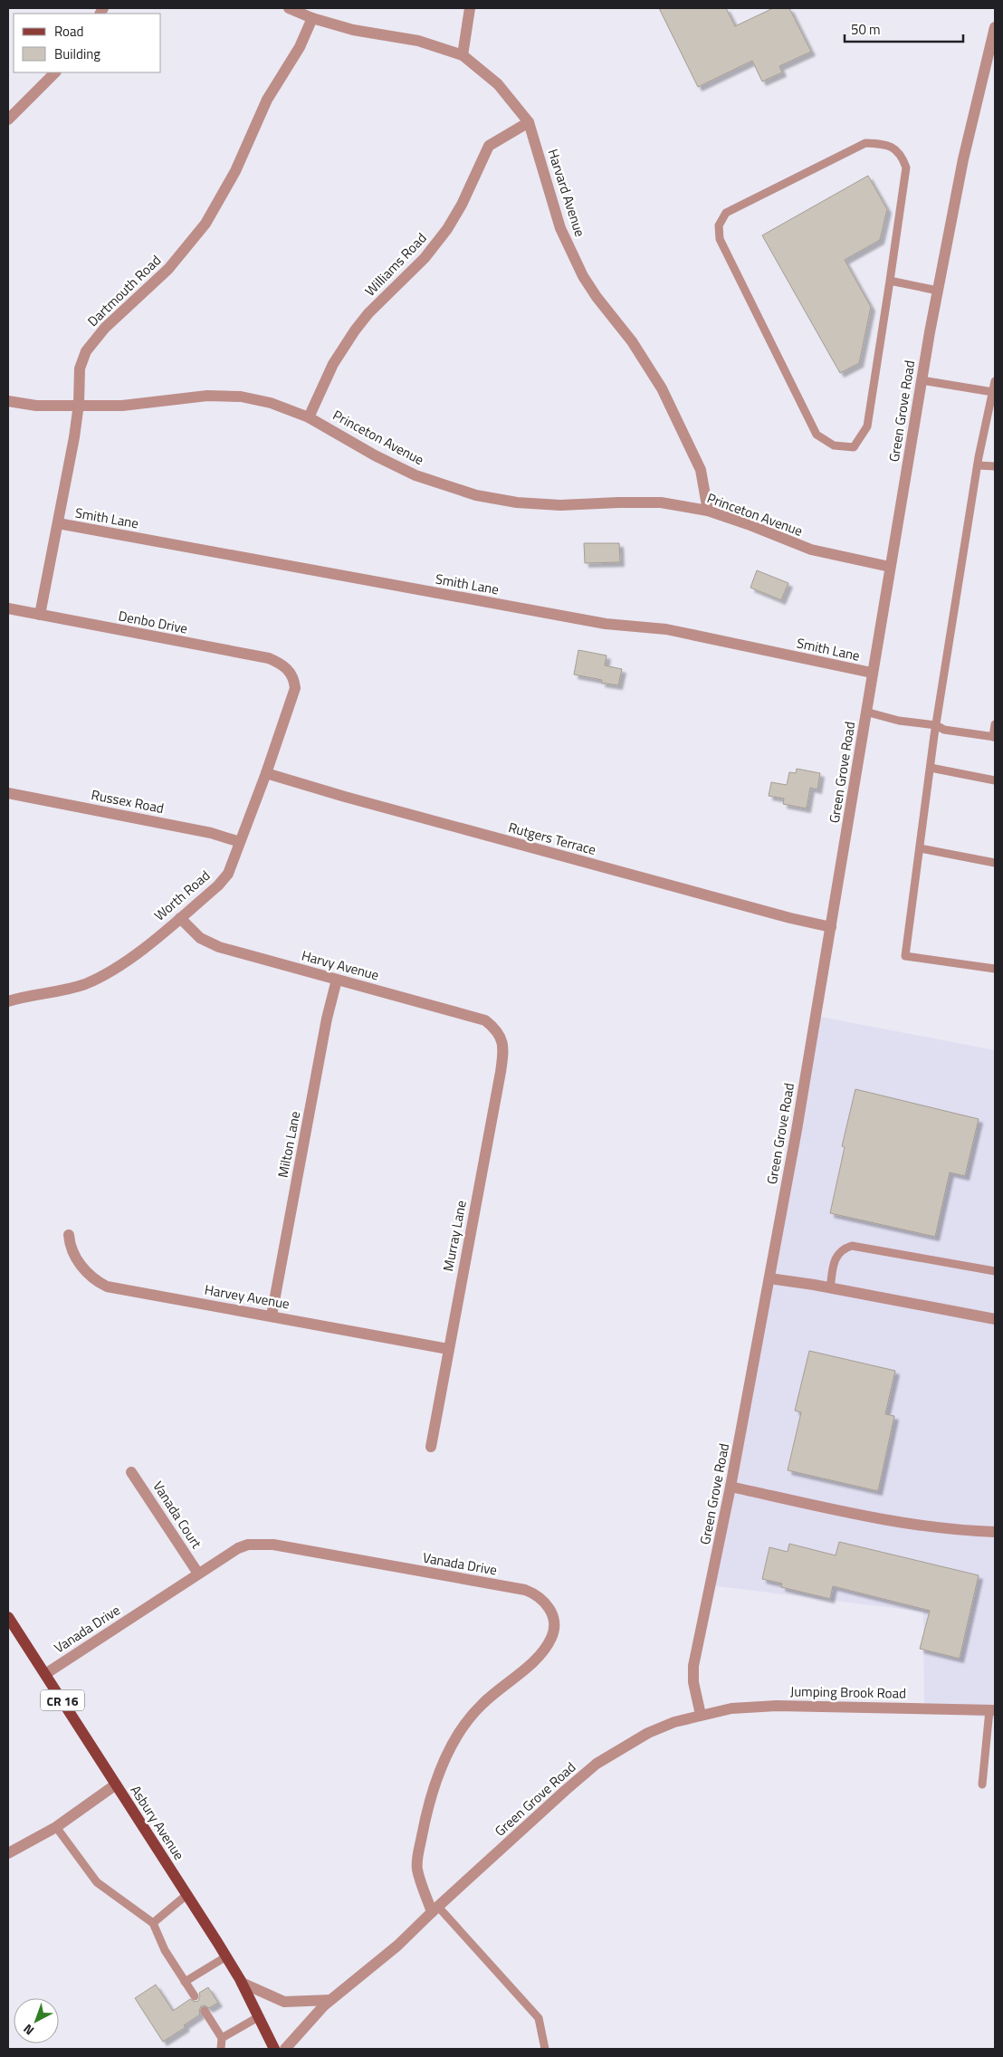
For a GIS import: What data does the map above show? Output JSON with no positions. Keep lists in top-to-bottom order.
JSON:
{
  "streets": {
    "main road": ["CR 16", "Asbury Avenue"],
    "street": [
      "Harvard Avenue",
      "Williams Road",
      "Dartmouth Road",
      "Green Grove Road",
      "Princeton Avenue",
      "Smith Lane",
      "Denbo Drive",
      "Russex Road",
      "Rutgers Terrace",
      "Worth Road",
      "Harvy Avenue",
      "Milton Lane",
      "Murray Lane",
      "Harvey Avenue",
      "Vanada Court",
      "Vanada Drive",
      "Jumping Brook Road"
    ]
  },
  "crossings": [
    ["Harvard Avenue", "Williams Road"],
    ["Harvard Avenue", "Dartmouth Road"],
    ["Harvard Avenue", "Princeton Avenue"],
    ["Williams Road", "Princeton Avenue"],
    ["Dartmouth Road", "Princeton Avenue"],
    ["Dartmouth Road", "Smith Lane"],
    ["Dartmouth Road", "Denbo Drive"],
    ["Green Grove Road", "Princeton Avenue"],
    ["Green Grove Road", "Smith Lane"],
    ["Green Grove Road", "Rutgers Terrace"],
    ["Green Grove Road", "Vanada Drive"],
    ["Green Grove Road", "Jumping Brook Road"],
    ["Denbo Drive", "Worth Road"],
    ["Russex Road", "Worth Road"],
    ["Rutgers Terrace", "Worth Road"],
    ["Worth Road", "Harvy Avenue"],
    ["Harvy Avenue", "Milton Lane"],
    ["Harvy Avenue", "Murray Lane"],
    ["Milton Lane", "Harvey Avenue"],
    ["Murray Lane", "Harvey Avenue"],
    ["Vanada Court", "Vanada Drive"],
    ["Vanada Drive", "Asbury Avenue"]
  ],
  "legend": ["Road", "Building"],
  "scale_bar": "50 m",
  "north": "bottom left"
}
